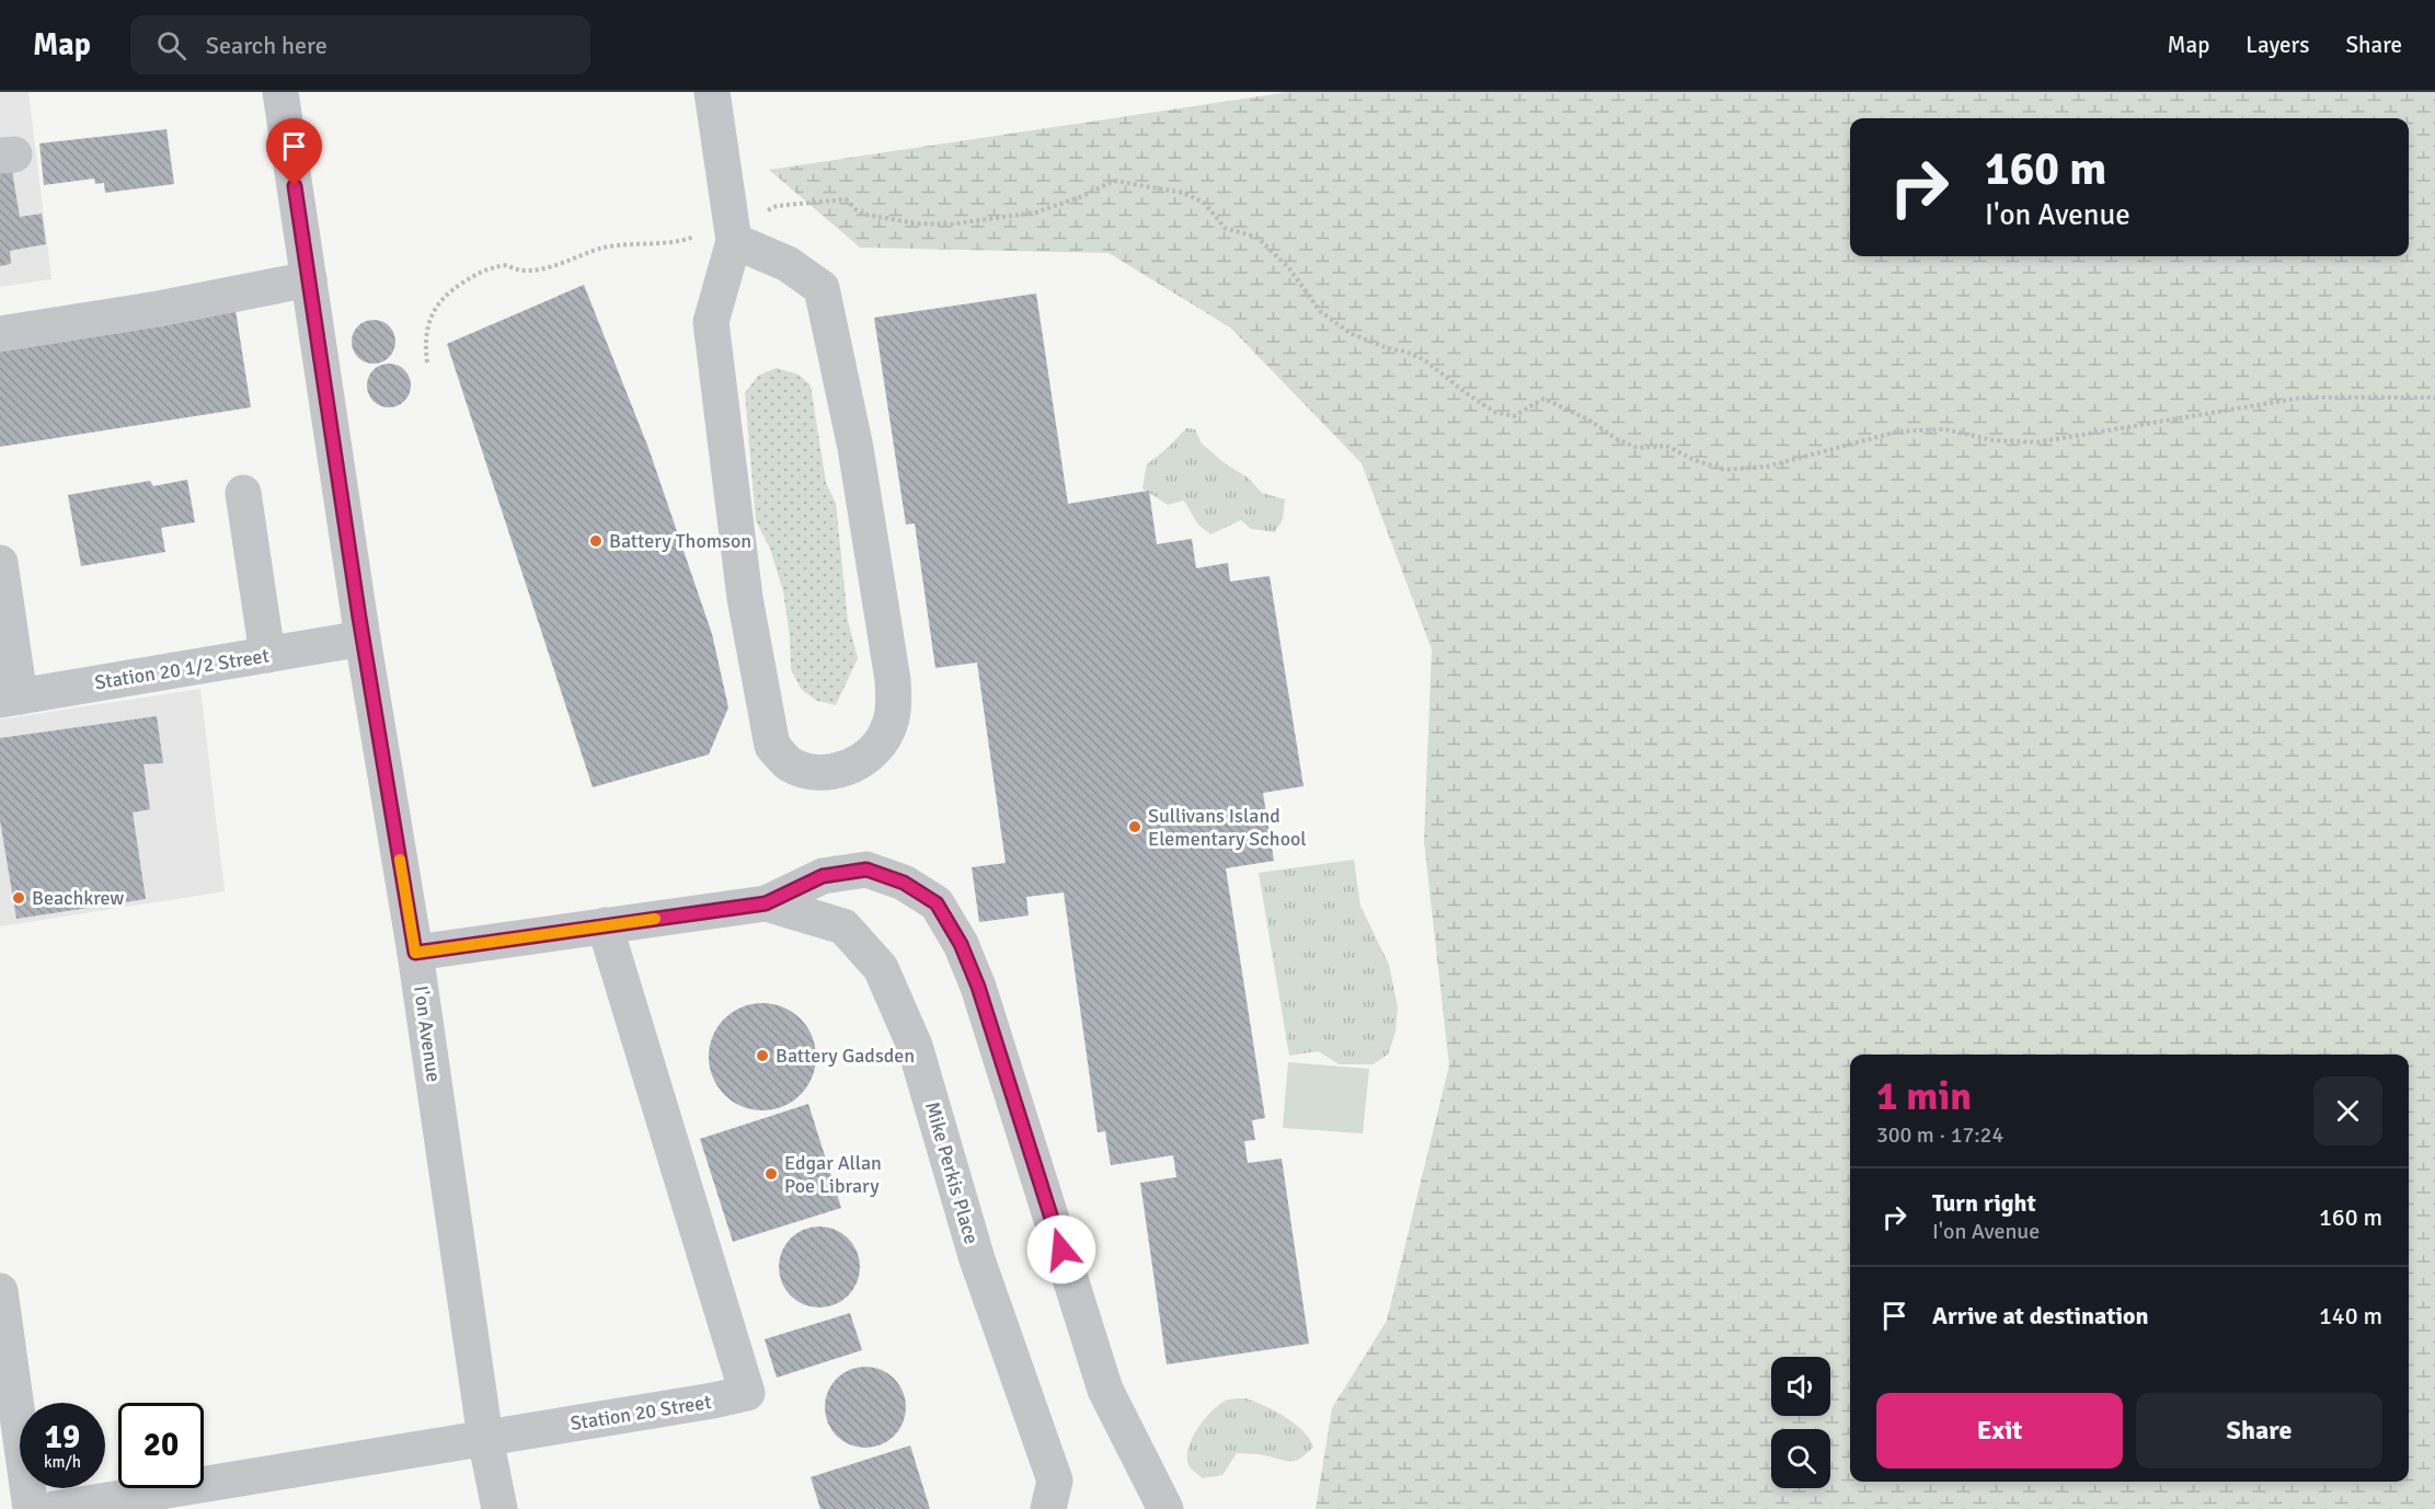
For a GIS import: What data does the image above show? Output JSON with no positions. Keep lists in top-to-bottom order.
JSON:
{
  "streets": {
    "street": [
      "Station 20 1/2 Street",
      "I'on Avenue",
      "Mike Perkis Place",
      "Station 20 Street"
    ]
  },
  "crossings": [
    ["Station 20 1/2 Street", "I'on Avenue"],
    ["I'on Avenue", "Mike Perkis Place"],
    ["I'on Avenue", "Station 20 Street"],
    ["Mike Perkis Place", "Station 20 Street"]
  ],
  "places": [
    "Battery Thomson",
    "Sullivans Island Elementary School",
    "Beachkrew",
    "Battery Gadsden",
    "Edgar Allan Poe Library"
  ],
  "page": {
    "header": "Map",
    "search": "Search here",
    "nav": ["Map", "Layers", "Share"],
    "turn": ["160 m", "I'on Avenue"],
    "heading": ["1 min", "300 m · 17:24"],
    "list": [
      {
        "name": "Turn right",
        "note": "I'on Avenue",
        "value": "160 m"
      },
      {
        "name": "Arrive at destination",
        "value": "140 m"
      }
    ],
    "buttons": ["Exit", "Share"],
    "speed": "19 km/h",
    "limit": "20"
  }
}
